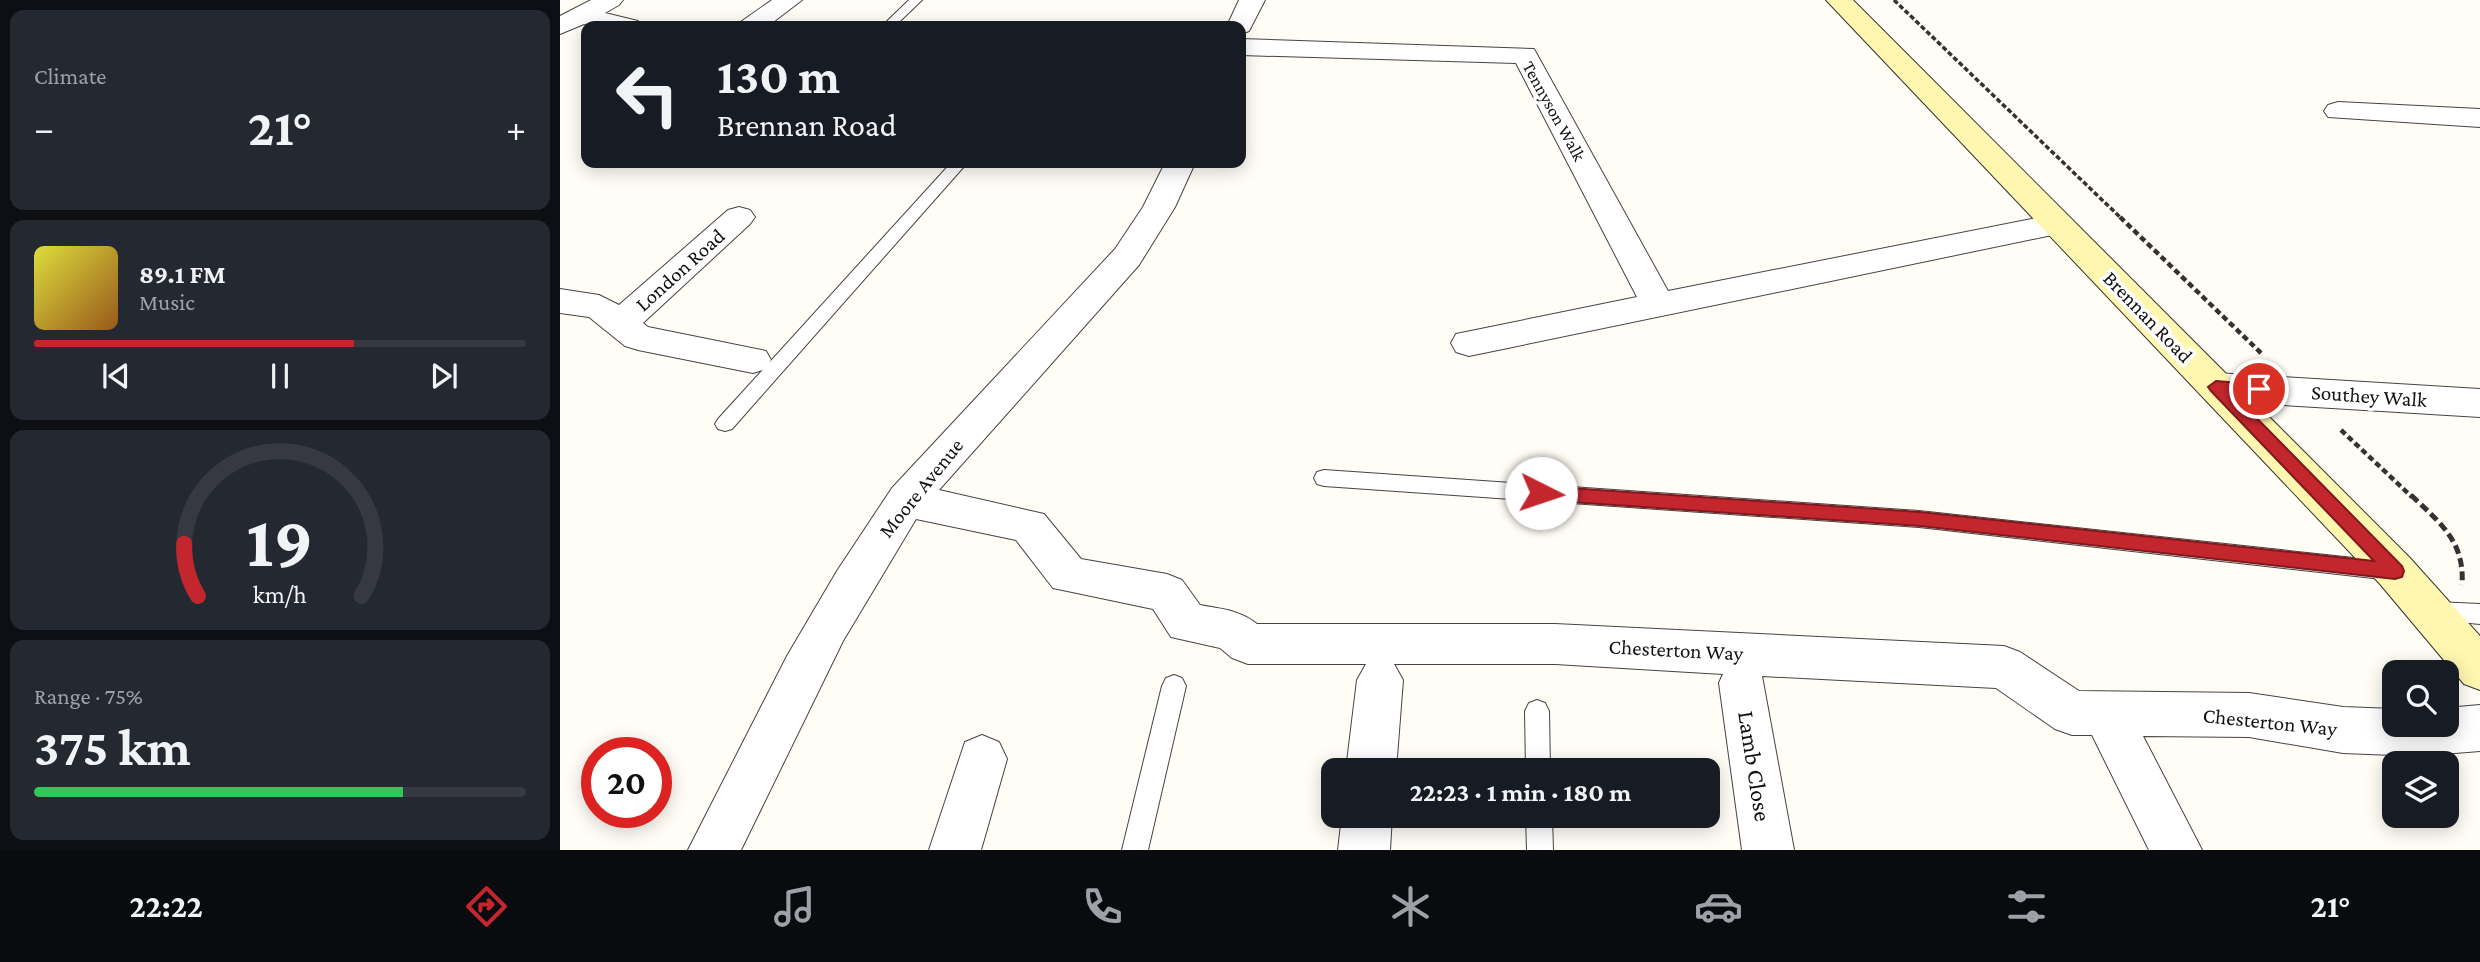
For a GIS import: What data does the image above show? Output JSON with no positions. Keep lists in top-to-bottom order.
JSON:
{
  "streets": {
    "street": [
      "Tennyson Walk",
      "London Road",
      "Brennan Road",
      "Southey Walk",
      "Moore Avenue",
      "Chesterton Way",
      "Lamb Close"
    ]
  },
  "crossings": [
    ["Brennan Road", "Southey Walk"],
    ["Moore Avenue", "Chesterton Way"]
  ],
  "page": {
    "tile": [
      "Climate",
      ["Range · 75%", "375 km"]
    ],
    "turn": ["130 m", "Brennan Road"],
    "heat": ["−", "21°", "+"],
    "song": ["89.1 FM", "Music"],
    "limit": "20",
    "trip": "22:23 · 1 min · 180 m",
    "tabs": ["22:22", "21°"],
    "gauge": ["19", "km/h"]
  }
}
